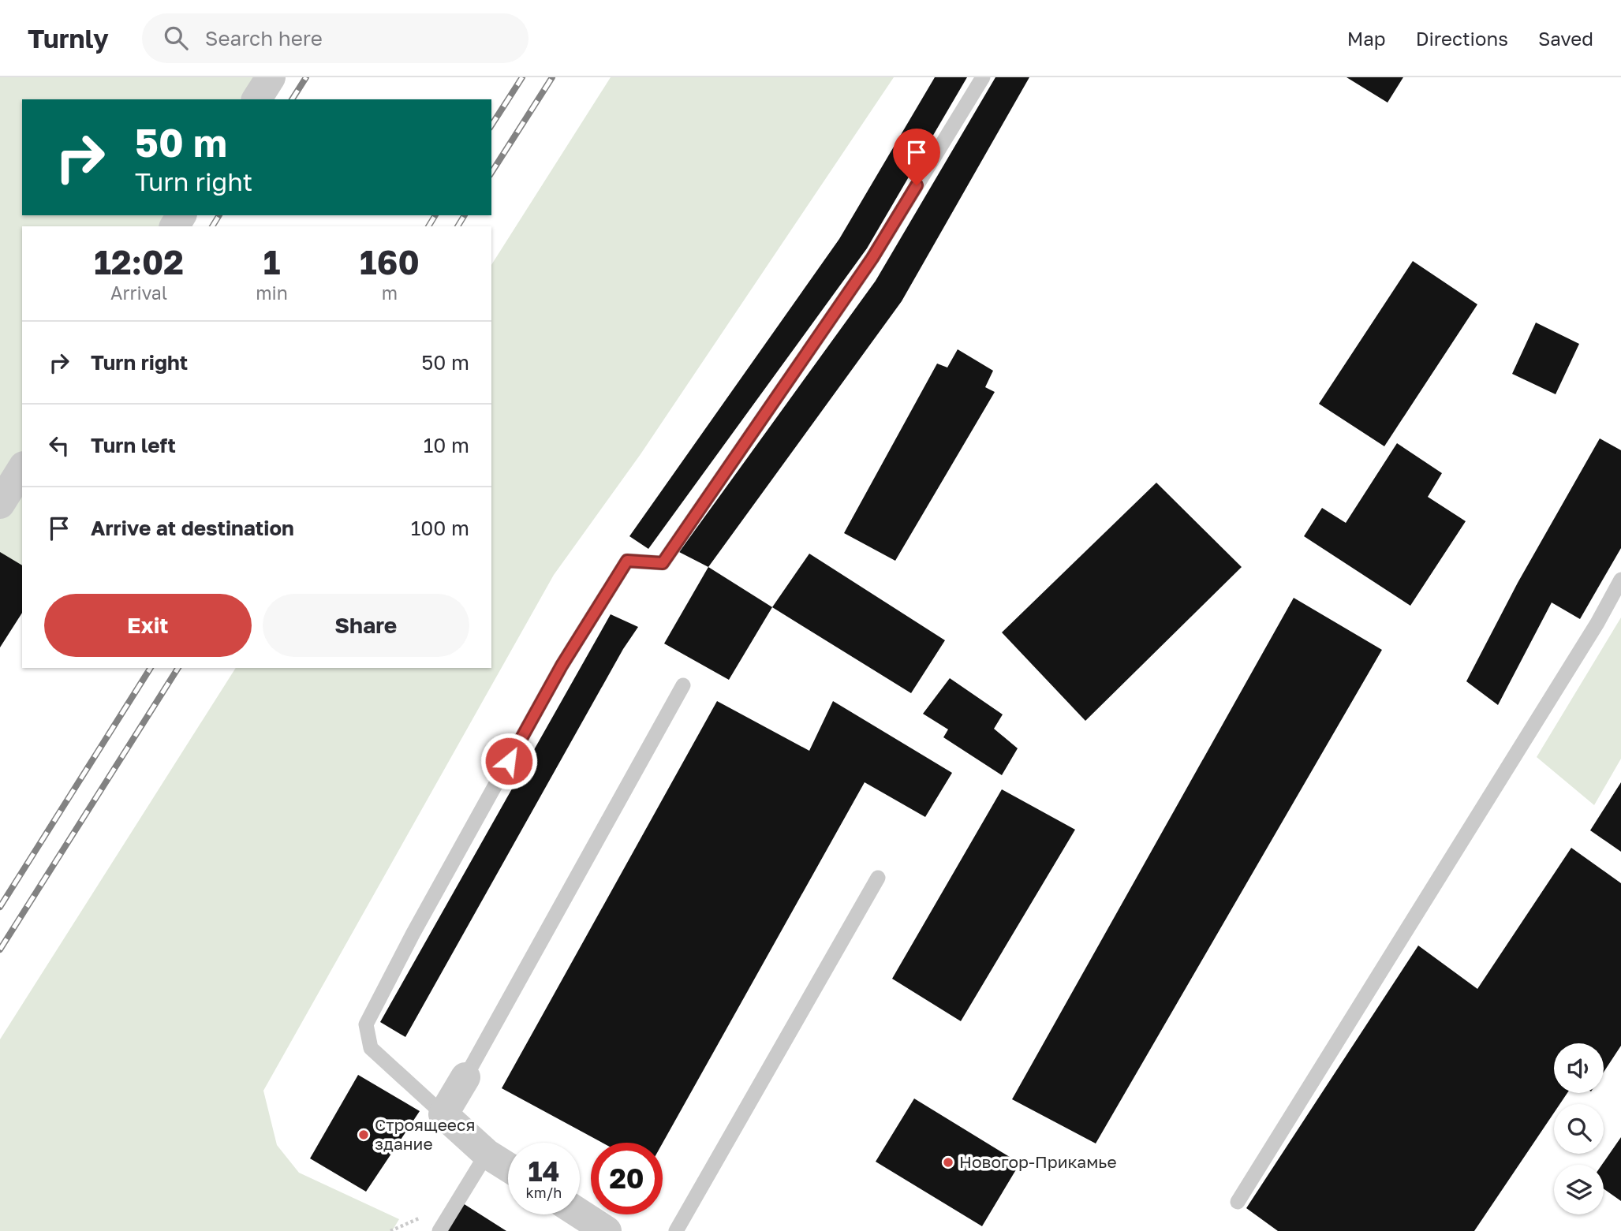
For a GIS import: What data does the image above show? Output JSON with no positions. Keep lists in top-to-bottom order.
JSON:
{
  "places": ["Строящееся здание", "Новогор-Прикамье"],
  "page": {
    "header": "Turnly",
    "search": "Search here",
    "nav": ["Map", "Directions", "Saved"],
    "turn": ["50 m", "Turn right"],
    "eta": [
      "12:02",
      "Arrival",
      "1",
      "min",
      "160",
      "m"
    ],
    "list": [
      {
        "name": "Turn right",
        "value": "50 m"
      },
      {
        "name": "Turn left",
        "value": "10 m"
      },
      {
        "name": "Arrive at destination",
        "value": "100 m"
      }
    ],
    "buttons": ["Exit", "Share"],
    "speed": "14 km/h",
    "limit": "20"
  }
}
